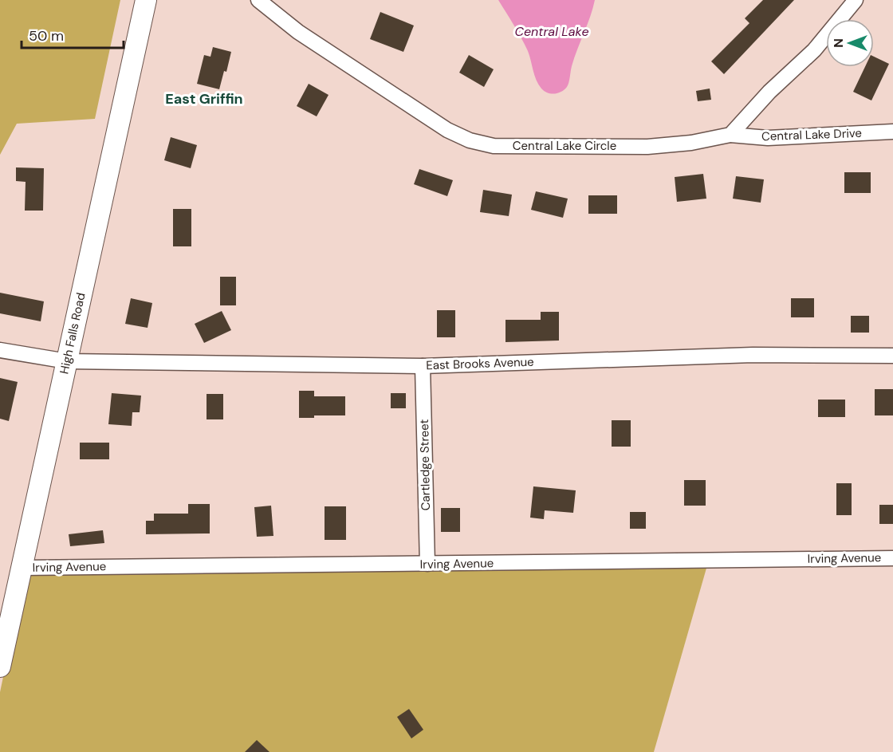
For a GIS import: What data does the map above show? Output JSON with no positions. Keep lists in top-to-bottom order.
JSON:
{
  "streets": {
    "street": [
      "Central Lake Drive",
      "Central Lake Circle",
      "High Falls Road",
      "East Brooks Avenue",
      "Cartledge Street",
      "Irving Avenue"
    ]
  },
  "crossings": [
    ["Central Lake Drive", "Central Lake Circle"],
    ["High Falls Road", "East Brooks Avenue"],
    ["High Falls Road", "Irving Avenue"],
    ["East Brooks Avenue", "Cartledge Street"],
    ["Cartledge Street", "Irving Avenue"]
  ],
  "districts": ["East Griffin"],
  "water": ["Central Lake"],
  "scale_bar": "50 m",
  "north": "left"
}
